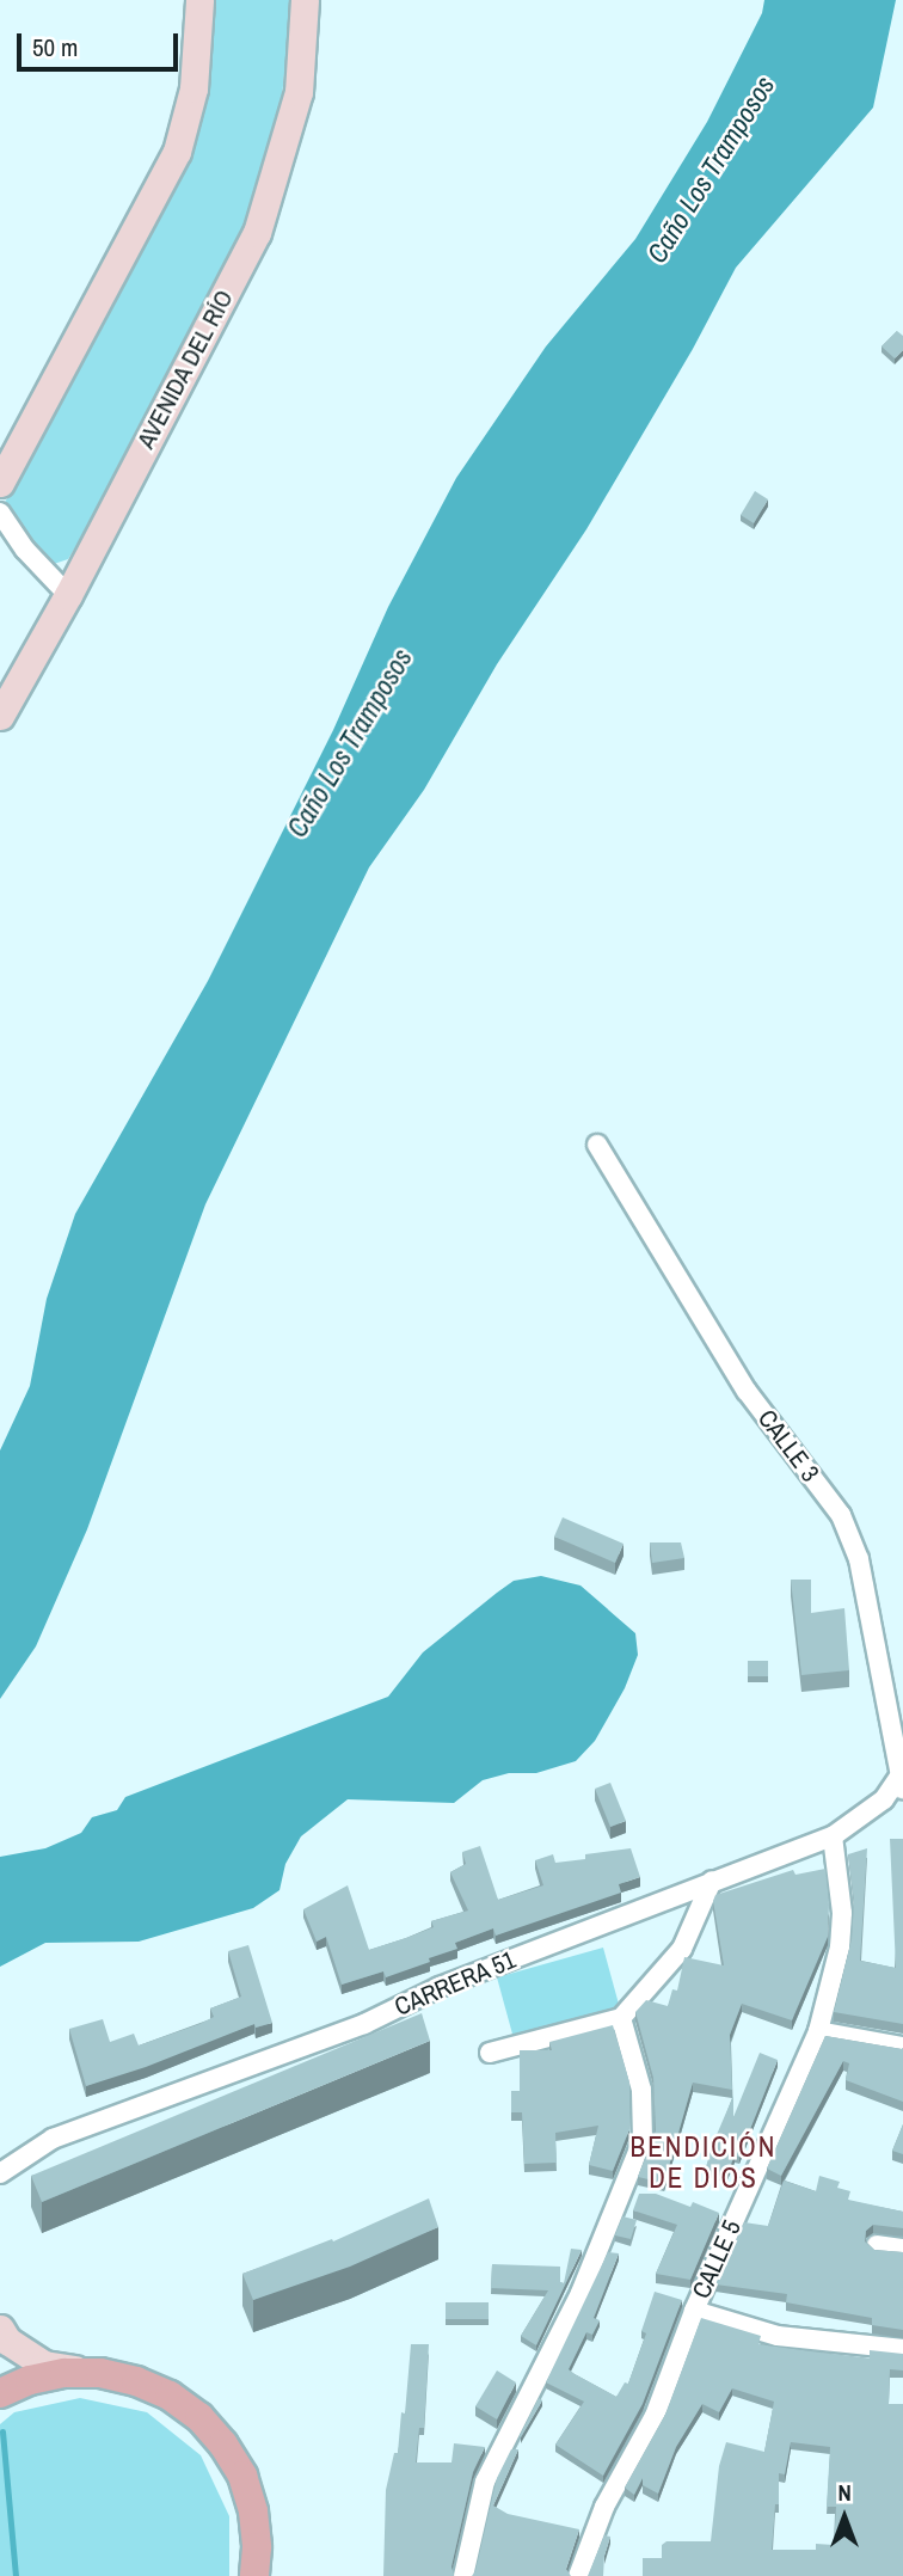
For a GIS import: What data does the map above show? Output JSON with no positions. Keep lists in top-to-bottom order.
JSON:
{
  "streets": {
    "main road": ["AVENIDA DEL RÍO"],
    "street": ["CALLE 3", "CARRERA 51", "CALLE 5"]
  },
  "crossings": [
    ["CALLE 3", "CARRERA 51"],
    ["CARRERA 51", "CALLE 5"]
  ],
  "districts": ["BENDICIÓN DE DIOS"],
  "water": ["Caño Los Tramposos"],
  "scale_bar": "50 m",
  "north": "top"
}
